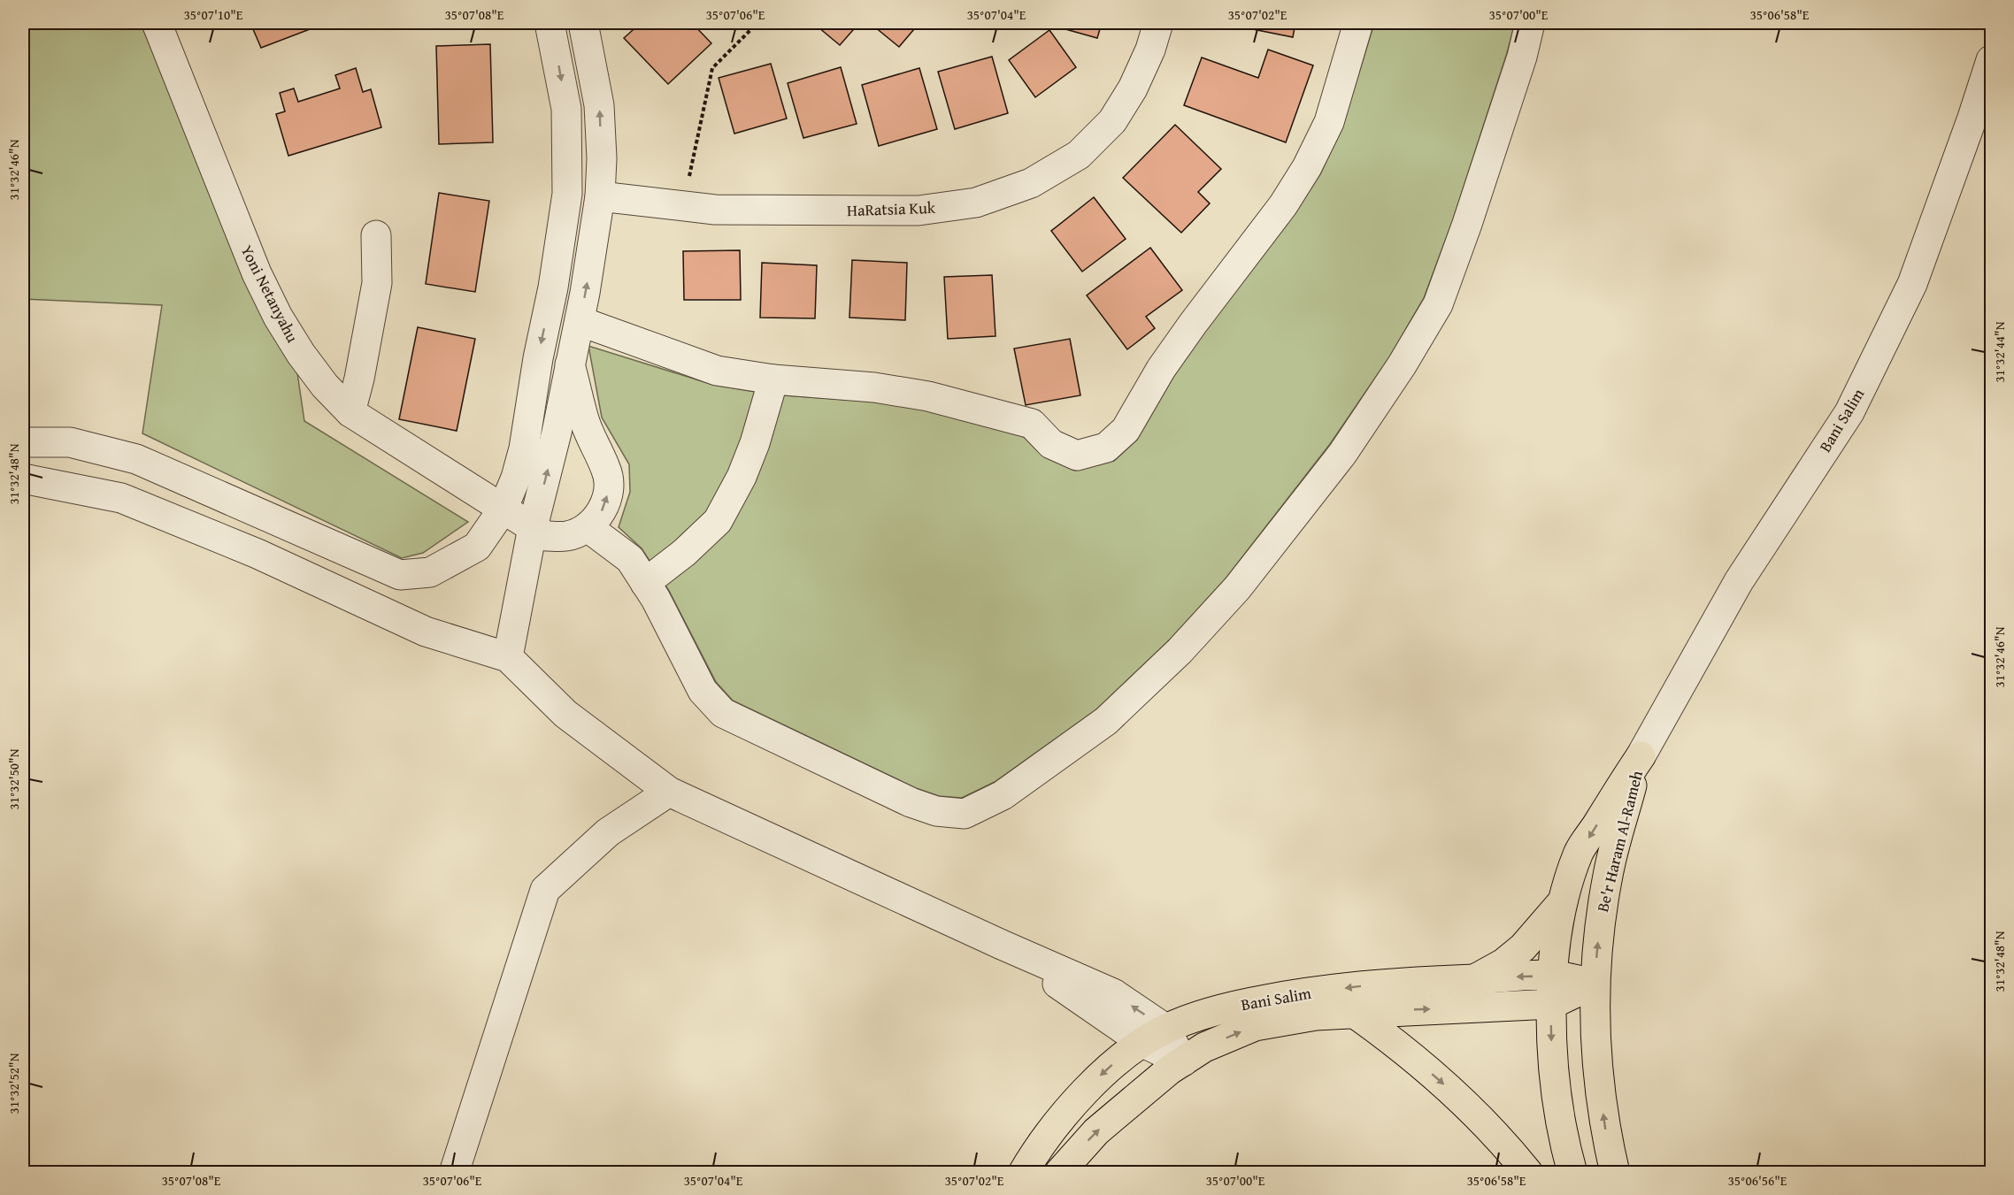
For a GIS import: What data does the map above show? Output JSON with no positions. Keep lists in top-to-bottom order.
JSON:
{
  "streets": {
    "main road": ["Bani Salim", "Be'r Haram Al-Rameh"],
    "street": ["HaRatsia Kuk", "Yoni Netanyahu"]
  },
  "crossings": [
    ["Bani Salim", "Be'r Haram Al-Rameh"]
  ],
  "one_way": ["Bani Salim"],
  "coordinates": [
    "35°07'10\"E",
    "35°07'08\"E",
    "35°07'06\"E",
    "35°07'04\"E",
    "35°07'02\"E",
    "35°07'00\"E",
    "35°06'58\"E",
    "31°32'46\"N",
    "31°32'44\"N",
    "31°32'48\"N",
    "31°32'50\"N",
    "31°32'52\"N",
    "35°06'56\"E"
  ]
}
